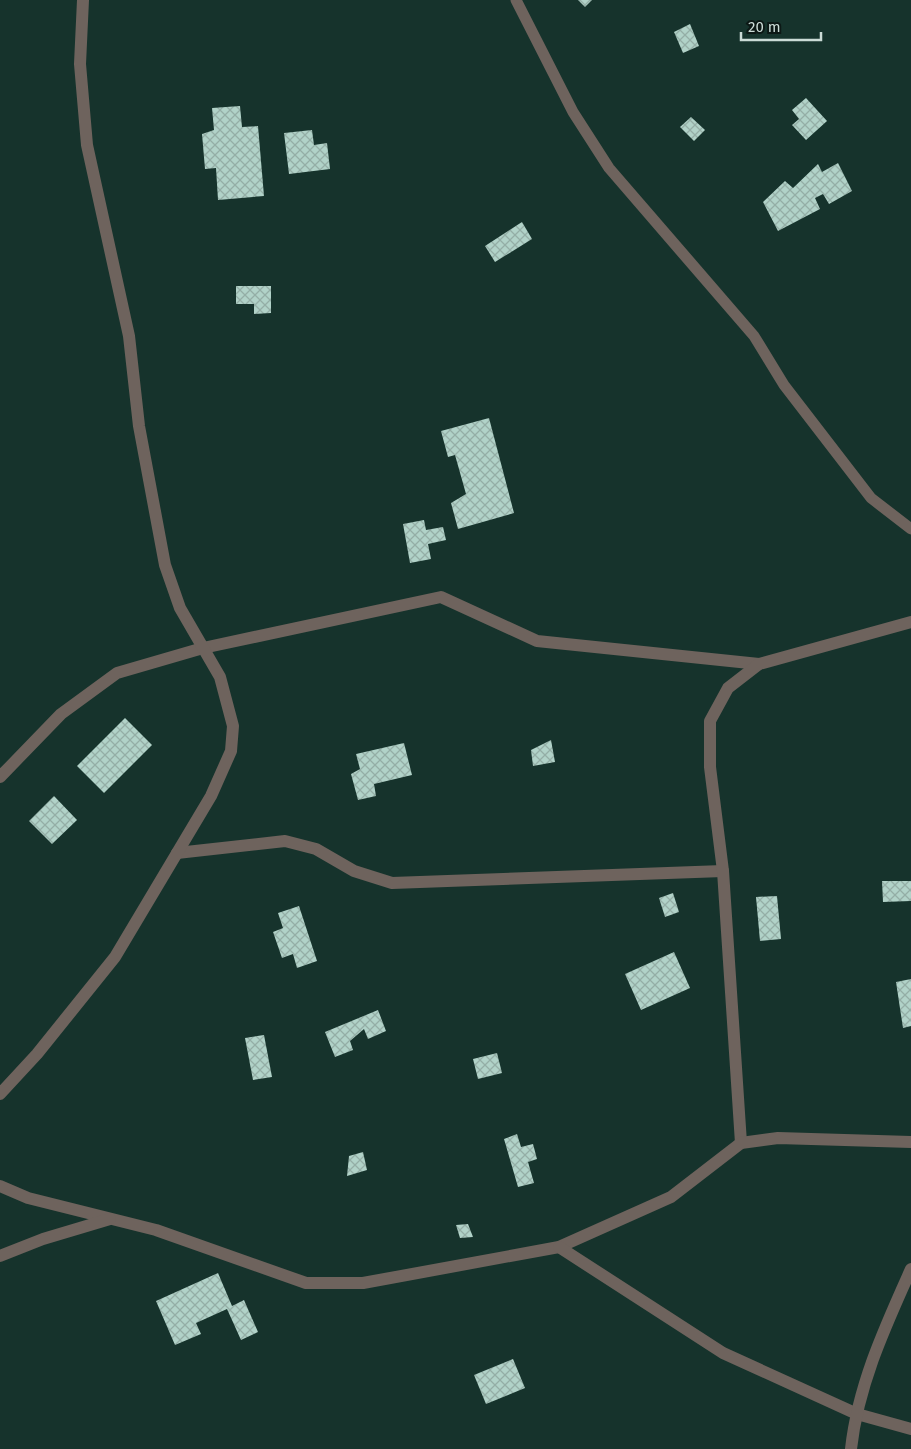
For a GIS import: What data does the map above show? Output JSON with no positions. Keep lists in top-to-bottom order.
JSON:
{
  "scale_bar": "20 m"
}
